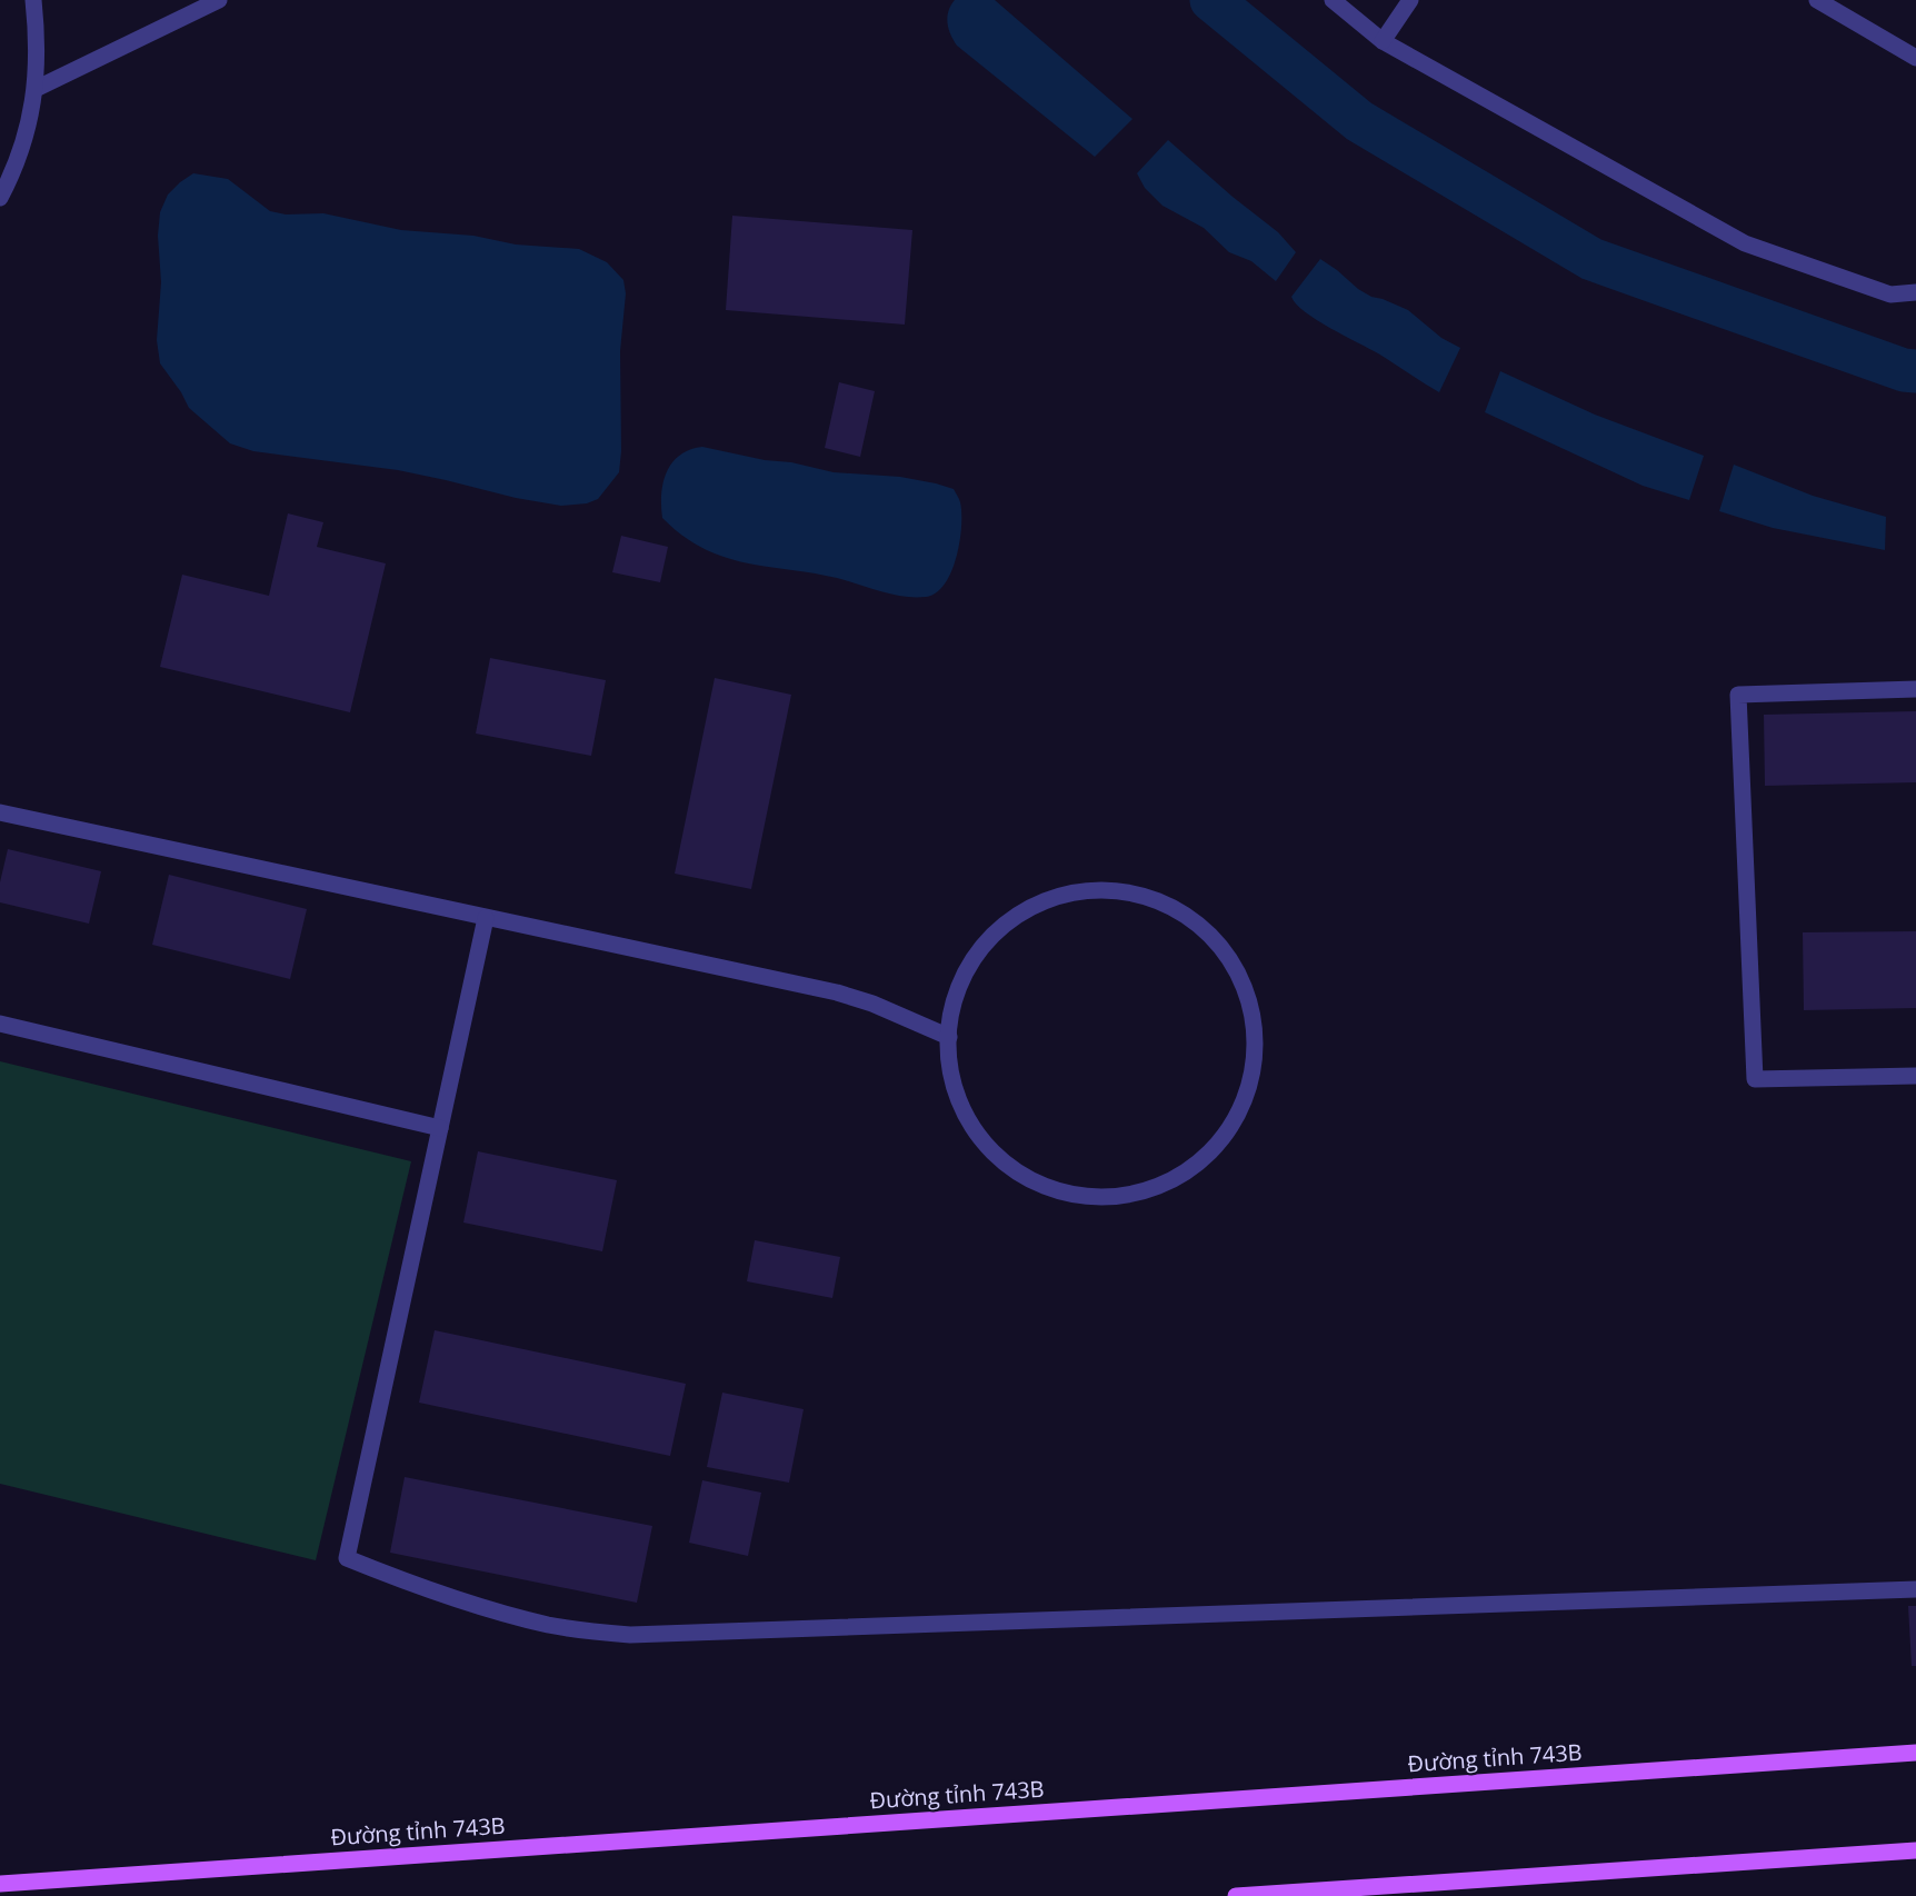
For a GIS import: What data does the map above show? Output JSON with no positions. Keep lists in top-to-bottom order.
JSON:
{
  "streets": {
    "main road": ["Đường tỉnh 743B"]
  }
}
